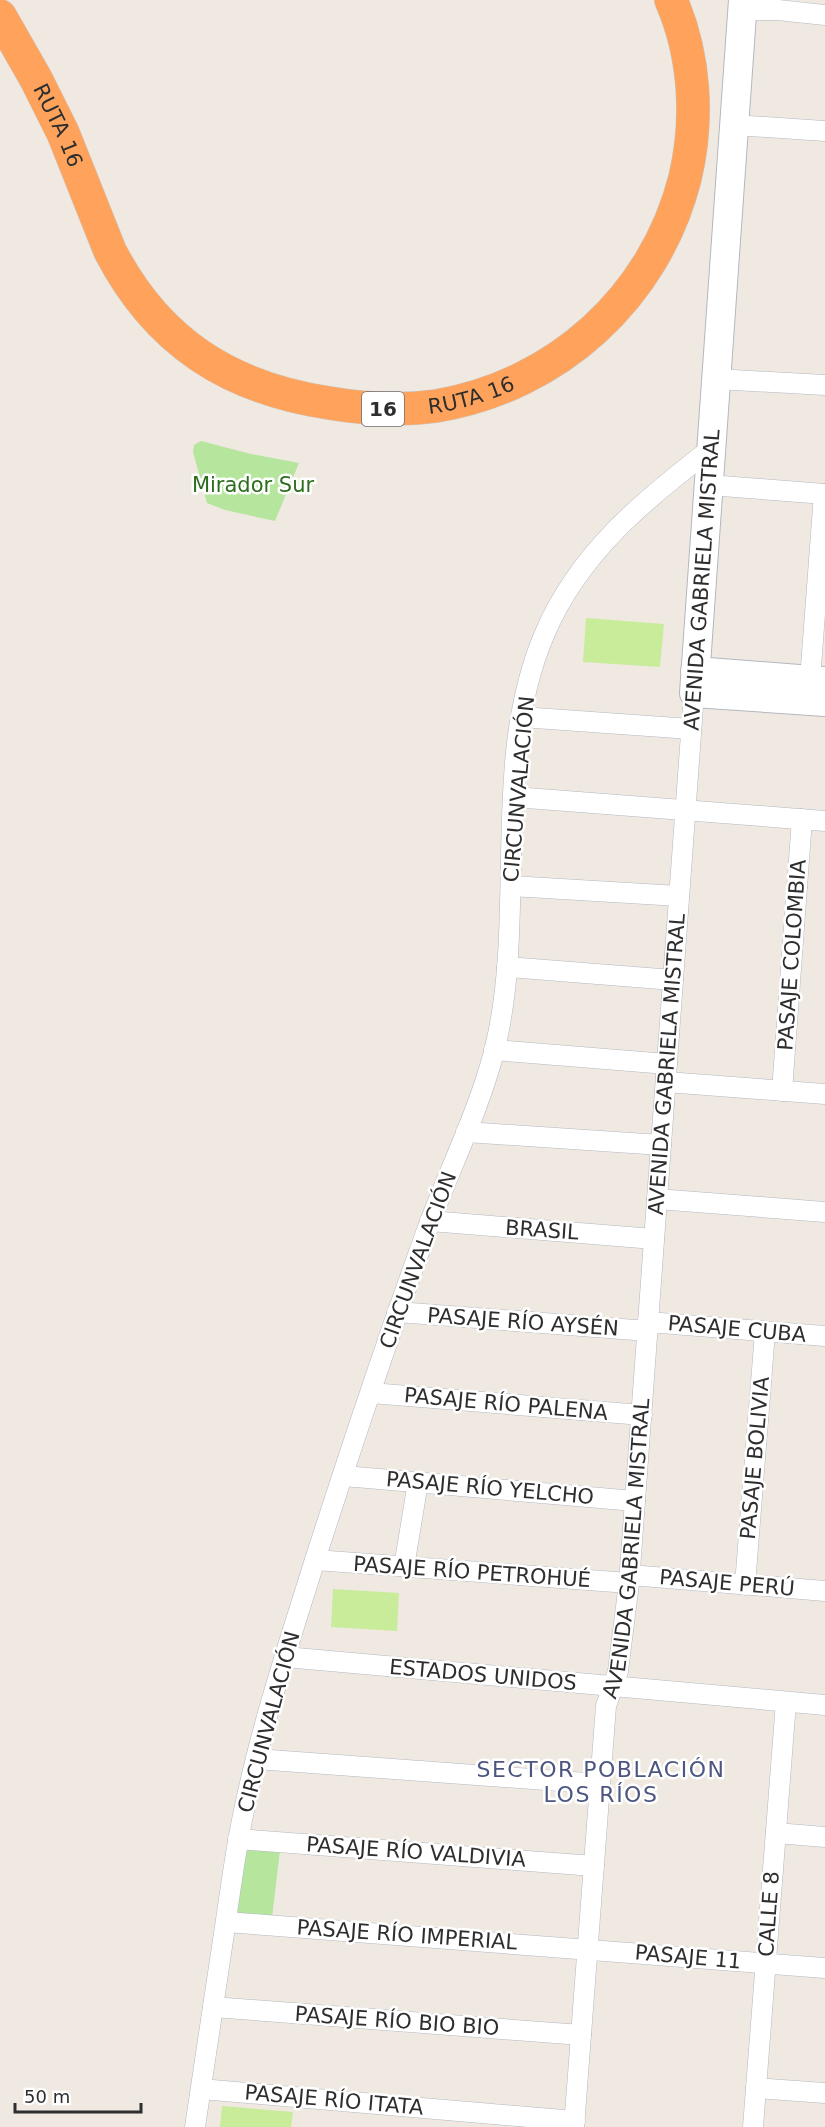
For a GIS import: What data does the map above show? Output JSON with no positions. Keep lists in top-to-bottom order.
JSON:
{
  "streets": {
    "highway": ["RUTA 16", "16"],
    "street": [
      "AVENIDA GABRIELA MISTRAL",
      "CIRCUNVALACIÓN",
      "PASAJE COLOMBIA",
      "BRASIL",
      "PASAJE RÍO AYSÉN",
      "PASAJE CUBA",
      "PASAJE RÍO PALENA",
      "PASAJE BOLIVIA",
      "PASAJE RÍO YELCHO",
      "PASAJE RÍO PETROHUÉ",
      "PASAJE PERÚ",
      "ESTADOS UNIDOS",
      "PASAJE RÍO VALDIVIA",
      "CALLE 8",
      "PASAJE RÍO IMPERIAL",
      "PASAJE 11",
      "PASAJE RÍO BIO BIO",
      "PASAJE RÍO ITATA"
    ]
  },
  "crossings": [
    ["AVENIDA GABRIELA MISTRAL", "CIRCUNVALACIÓN"],
    ["AVENIDA GABRIELA MISTRAL", "BRASIL"],
    ["AVENIDA GABRIELA MISTRAL", "PASAJE RÍO AYSÉN"],
    ["AVENIDA GABRIELA MISTRAL", "PASAJE CUBA"],
    ["AVENIDA GABRIELA MISTRAL", "PASAJE RÍO PALENA"],
    ["AVENIDA GABRIELA MISTRAL", "PASAJE RÍO YELCHO"],
    ["AVENIDA GABRIELA MISTRAL", "PASAJE RÍO PETROHUÉ"],
    ["AVENIDA GABRIELA MISTRAL", "PASAJE PERÚ"],
    ["AVENIDA GABRIELA MISTRAL", "ESTADOS UNIDOS"],
    ["AVENIDA GABRIELA MISTRAL", "PASAJE RÍO VALDIVIA"],
    ["AVENIDA GABRIELA MISTRAL", "PASAJE RÍO IMPERIAL"],
    ["AVENIDA GABRIELA MISTRAL", "PASAJE 11"],
    ["AVENIDA GABRIELA MISTRAL", "PASAJE RÍO BIO BIO"],
    ["AVENIDA GABRIELA MISTRAL", "PASAJE RÍO ITATA"],
    ["CIRCUNVALACIÓN", "BRASIL"],
    ["CIRCUNVALACIÓN", "PASAJE RÍO AYSÉN"],
    ["CIRCUNVALACIÓN", "PASAJE RÍO PALENA"],
    ["CIRCUNVALACIÓN", "PASAJE RÍO YELCHO"],
    ["CIRCUNVALACIÓN", "PASAJE RÍO PETROHUÉ"],
    ["CIRCUNVALACIÓN", "ESTADOS UNIDOS"],
    ["CIRCUNVALACIÓN", "PASAJE RÍO VALDIVIA"],
    ["CIRCUNVALACIÓN", "PASAJE RÍO IMPERIAL"],
    ["CIRCUNVALACIÓN", "PASAJE RÍO BIO BIO"],
    ["CIRCUNVALACIÓN", "PASAJE RÍO ITATA"],
    ["PASAJE RÍO AYSÉN", "PASAJE CUBA"],
    ["PASAJE CUBA", "PASAJE BOLIVIA"],
    ["PASAJE BOLIVIA", "PASAJE PERÚ"],
    ["PASAJE RÍO PETROHUÉ", "PASAJE PERÚ"],
    ["ESTADOS UNIDOS", "CALLE 8"],
    ["CALLE 8", "PASAJE 11"],
    ["PASAJE RÍO IMPERIAL", "PASAJE 11"]
  ],
  "districts": ["SECTOR POBLACIÓN LOS RÍOS"],
  "parks": ["Mirador Sur"],
  "scale_bar": "50 m"
}
